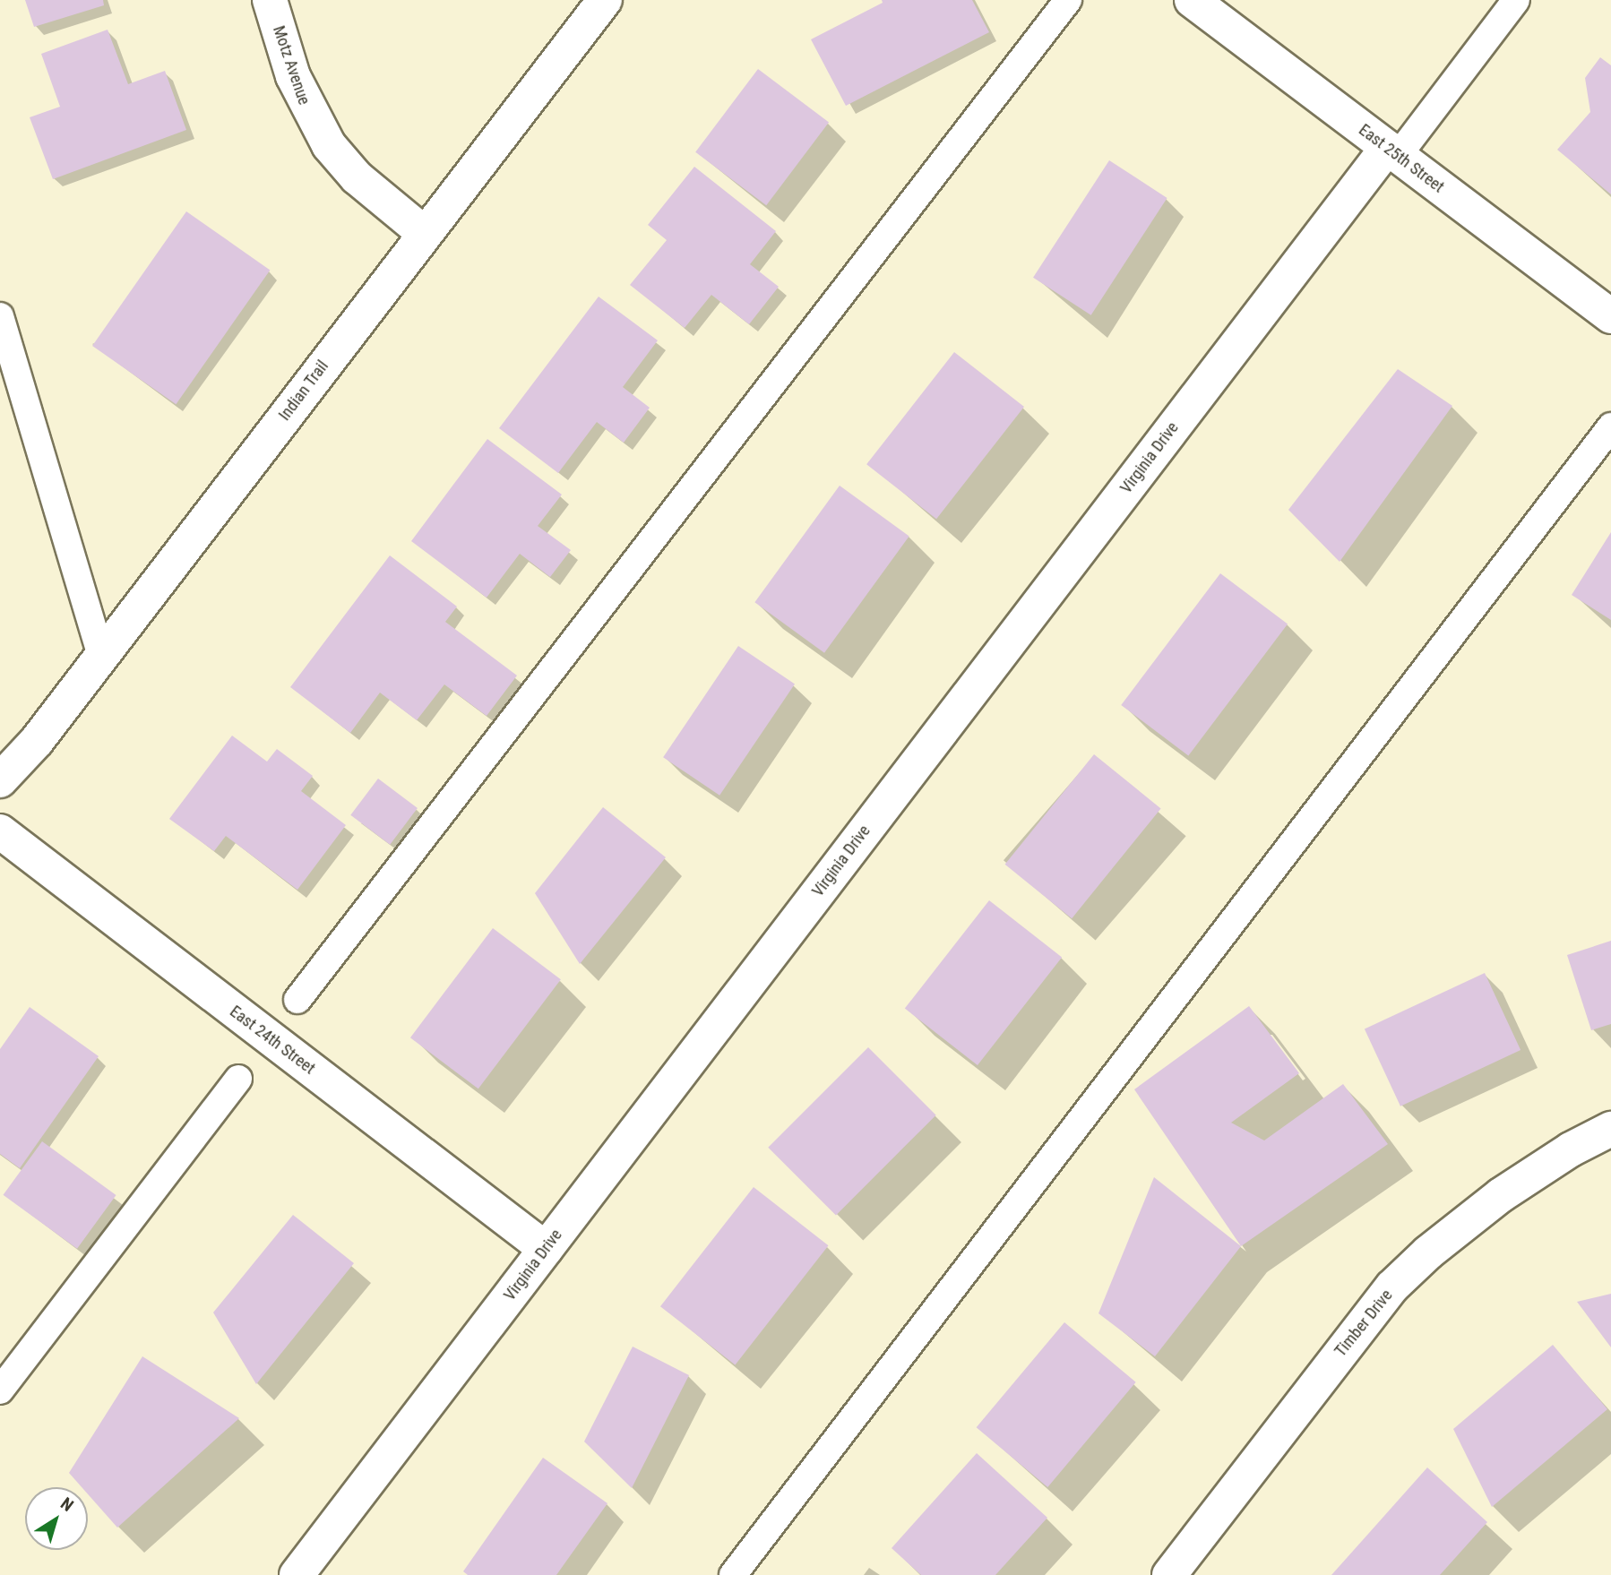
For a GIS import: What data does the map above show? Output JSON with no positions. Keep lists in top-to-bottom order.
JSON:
{
  "streets": {
    "street": [
      "Motz Avenue",
      "East 25th Street",
      "Indian Trail",
      "Virginia Drive",
      "East 24th Street",
      "Timber Drive"
    ]
  },
  "crossings": [
    ["Motz Avenue", "Indian Trail"],
    ["East 25th Street", "Virginia Drive"],
    ["Virginia Drive", "East 24th Street"]
  ],
  "north": "top right"
}
